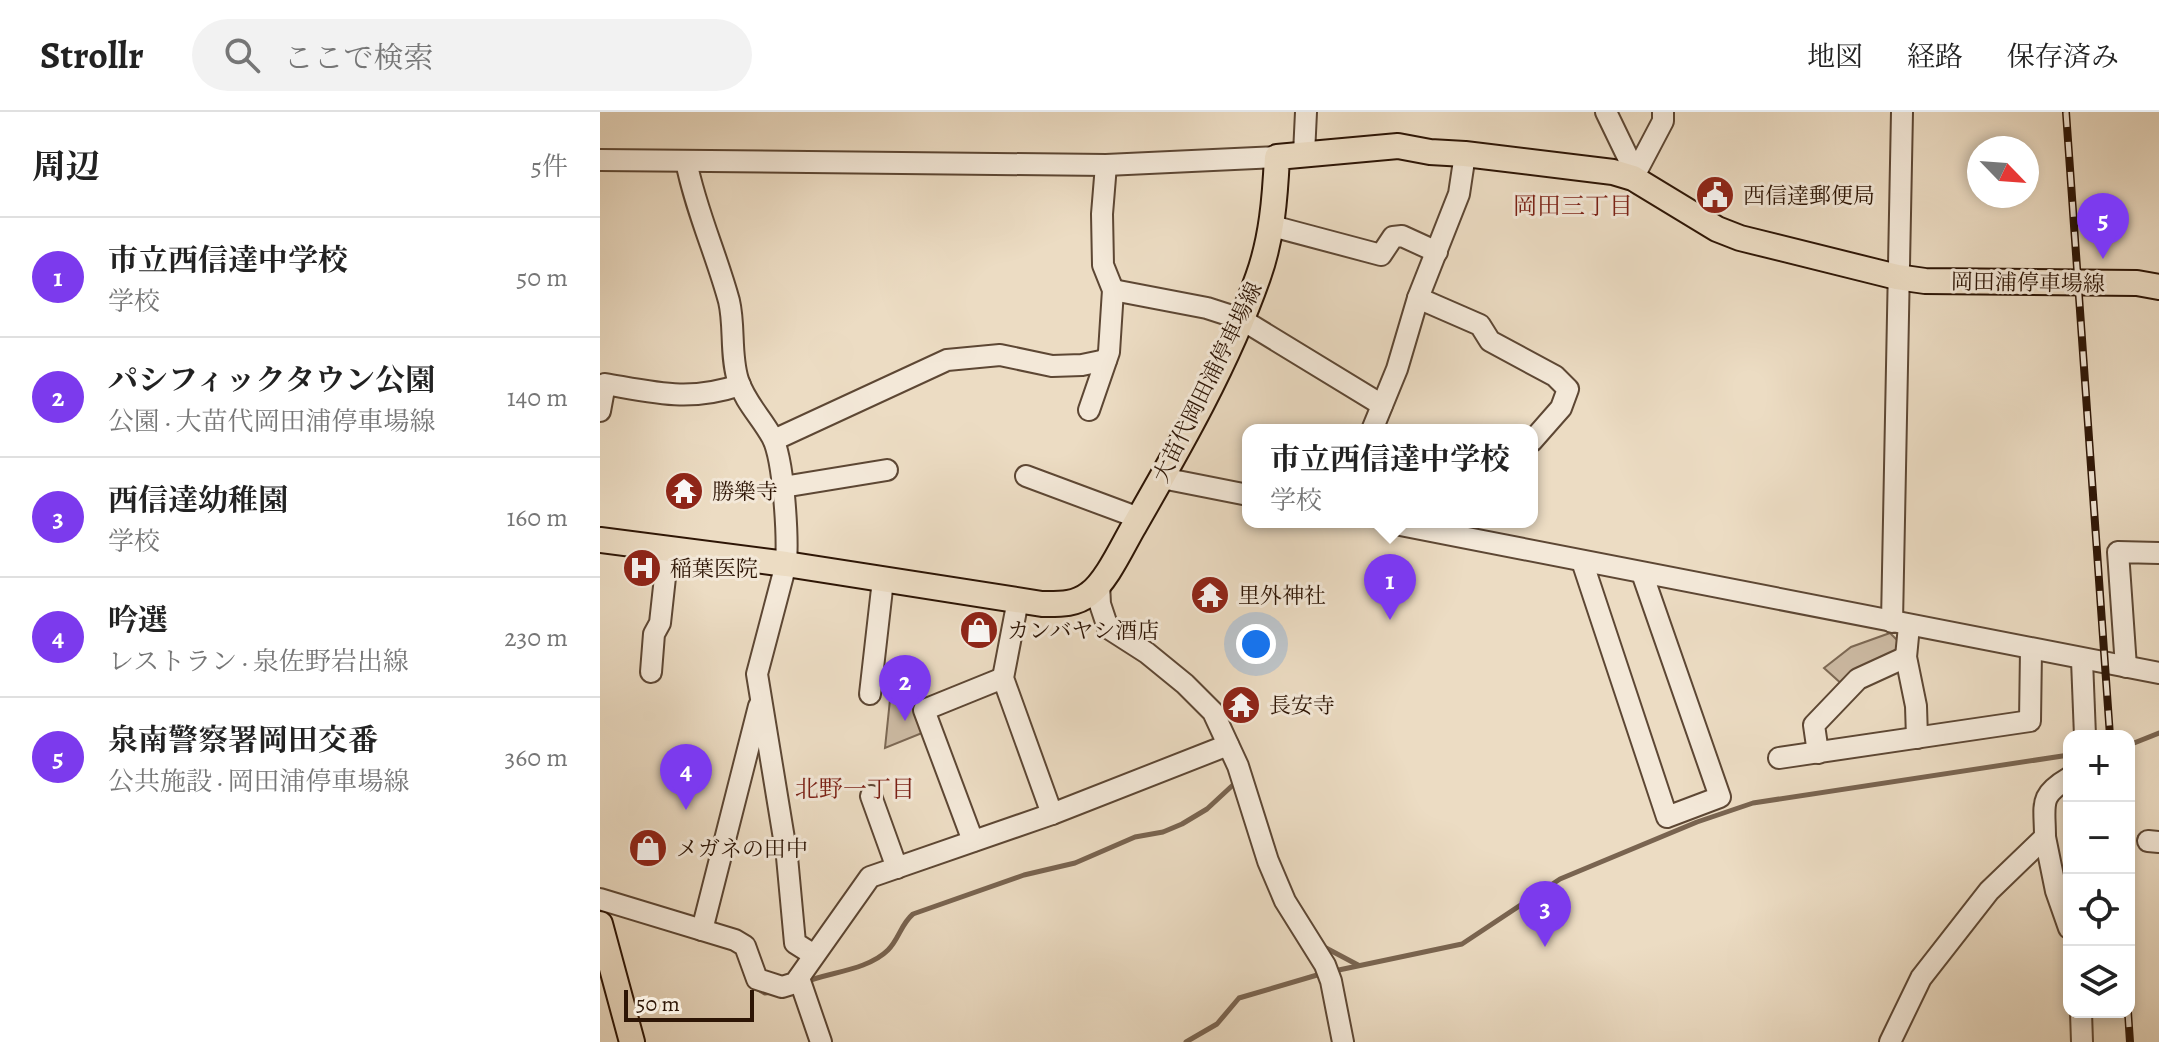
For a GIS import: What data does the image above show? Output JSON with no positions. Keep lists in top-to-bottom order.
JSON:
{
  "streets": {
    "main road": ["岡田浦停車場線", "大苗代岡田浦停車場線"]
  },
  "districts": ["岡田三丁目", "北野一丁目"],
  "places": {
    "public building": ["西信達郵便局"],
    "temple": ["勝樂寺", "里外神社", "長安寺"],
    "hospital": ["稲葉医院"],
    "shop": ["カンバヤシ酒店", "メガネの田中"]
  },
  "scale_bar": "50 m",
  "north": "bottom right",
  "page": {
    "header": "Strollr",
    "search": "ここで検索",
    "nav": ["地図", "経路", "保存済み"],
    "heading": ["周辺", "5件"],
    "pins": [
      "5",
      "1",
      "2",
      "4",
      "3"
    ],
    "list": [
      {
        "mark": "1",
        "name": "市立西信達中学校",
        "note": "学校",
        "value": "50 m"
      },
      {
        "mark": "2",
        "name": "パシフィックタウン公園",
        "note": "公園 · 大苗代岡田浦停車場線",
        "value": "140 m"
      },
      {
        "mark": "3",
        "name": "西信達幼稚園",
        "note": "学校",
        "value": "160 m"
      },
      {
        "mark": "4",
        "name": "吟選",
        "note": "レストラン · 泉佐野岩出線",
        "value": "230 m"
      },
      {
        "mark": "5",
        "name": "泉南警察署岡田交番",
        "note": "公共施設 · 岡田浦停車場線",
        "value": "360 m"
      }
    ],
    "popup": ["市立西信達中学校", "学校"],
    "map_buttons": ["+", "−"],
    "scale": "50 m"
  }
}
